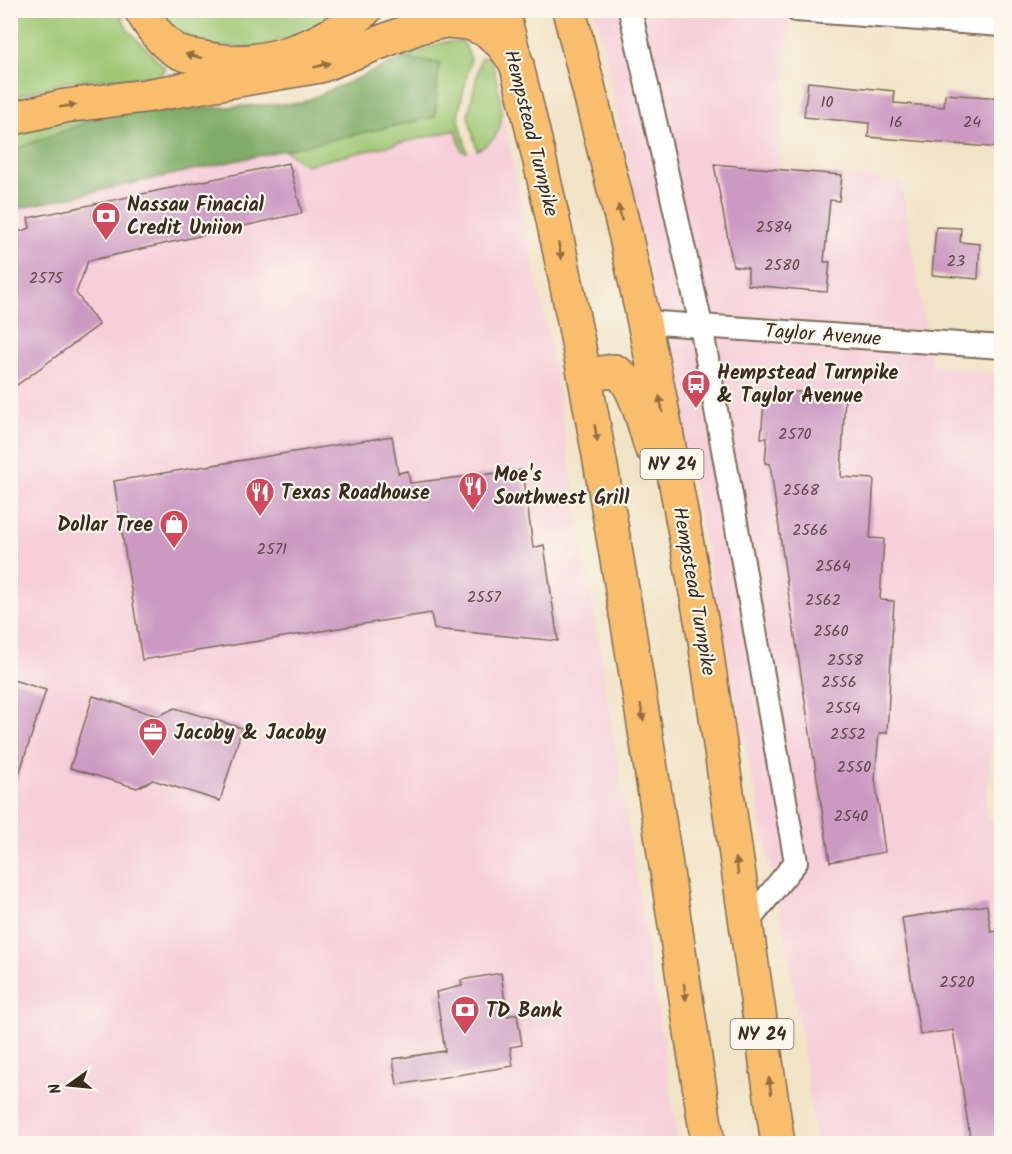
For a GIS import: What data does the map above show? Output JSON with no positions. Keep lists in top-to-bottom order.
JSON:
{
  "streets": {
    "main road": ["Hempstead Turnpike", "NY 24"],
    "street": ["Taylor Avenue"]
  },
  "crossings": [
    ["Hempstead Turnpike", "Taylor Avenue"]
  ],
  "places": {
    "bank": ["Nassau Finacial Credit Uniion", "TD Bank"],
    "bus stop": ["Hempstead Turnpike & Taylor Avenue"],
    "restaurant": ["Moe's Southwest Grill", "Texas Roadhouse"],
    "shop": ["Dollar Tree"],
    "office": ["Jacoby & Jacoby"]
  },
  "house_numbers": [
    "10",
    "16",
    "24",
    "2584",
    "23",
    "2580",
    "2575",
    "2570",
    "2568",
    "2566",
    "2571",
    "2564",
    "2557",
    "2562",
    "2560",
    "2558",
    "2556",
    "2554",
    "2552",
    "2550",
    "2540",
    "2520"
  ],
  "north": "left"
}
